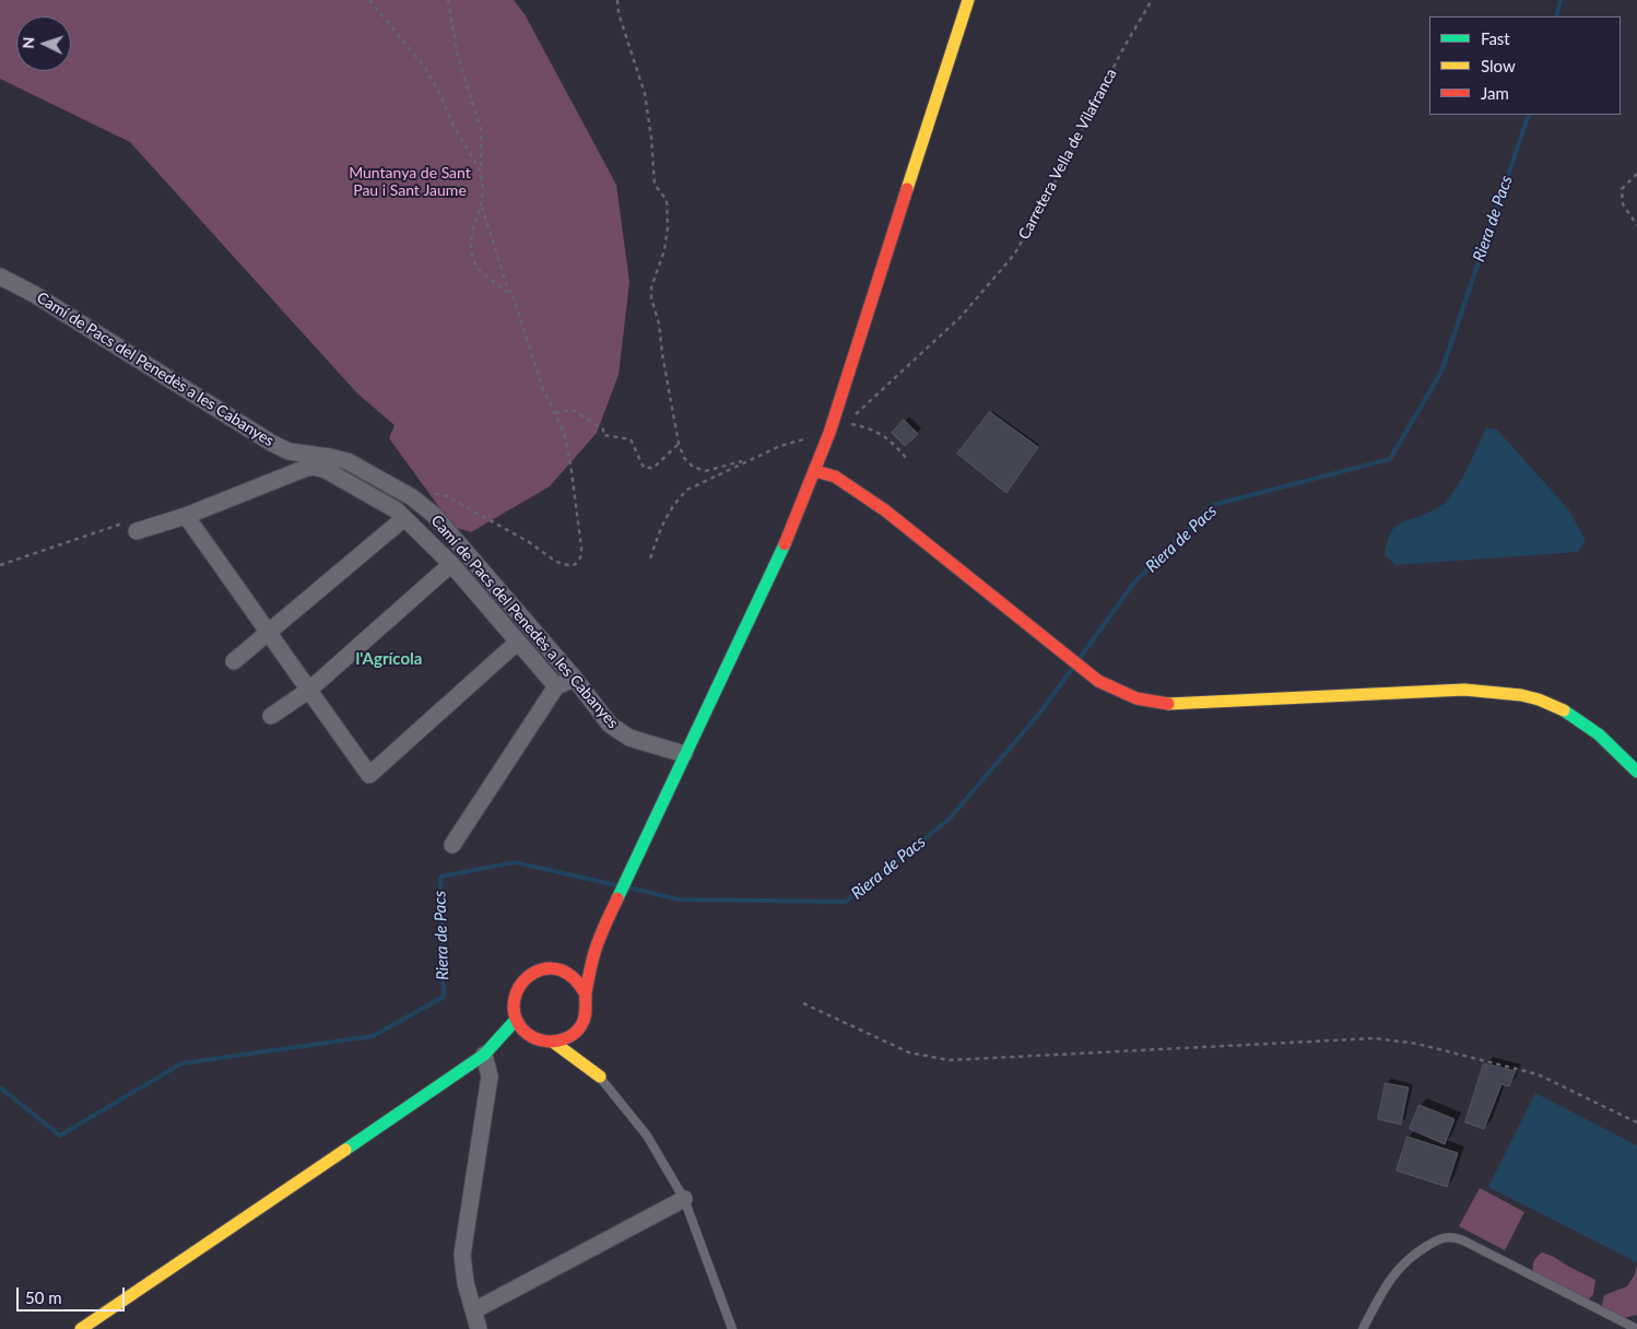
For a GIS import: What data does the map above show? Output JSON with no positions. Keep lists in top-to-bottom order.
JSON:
{
  "streets": {
    "street": ["Camí de Pacs del Penedès a les Cabanyes"],
    "path": ["Carretera Vella de Vilafranca"]
  },
  "districts": ["l'Agrícola"],
  "water": ["Riera de Pacs"],
  "parks": ["Muntanya de Sant Pau i Sant Jaume"],
  "legend": ["Fast", "Slow", "Jam"],
  "scale_bar": "50 m",
  "north": "left"
}
